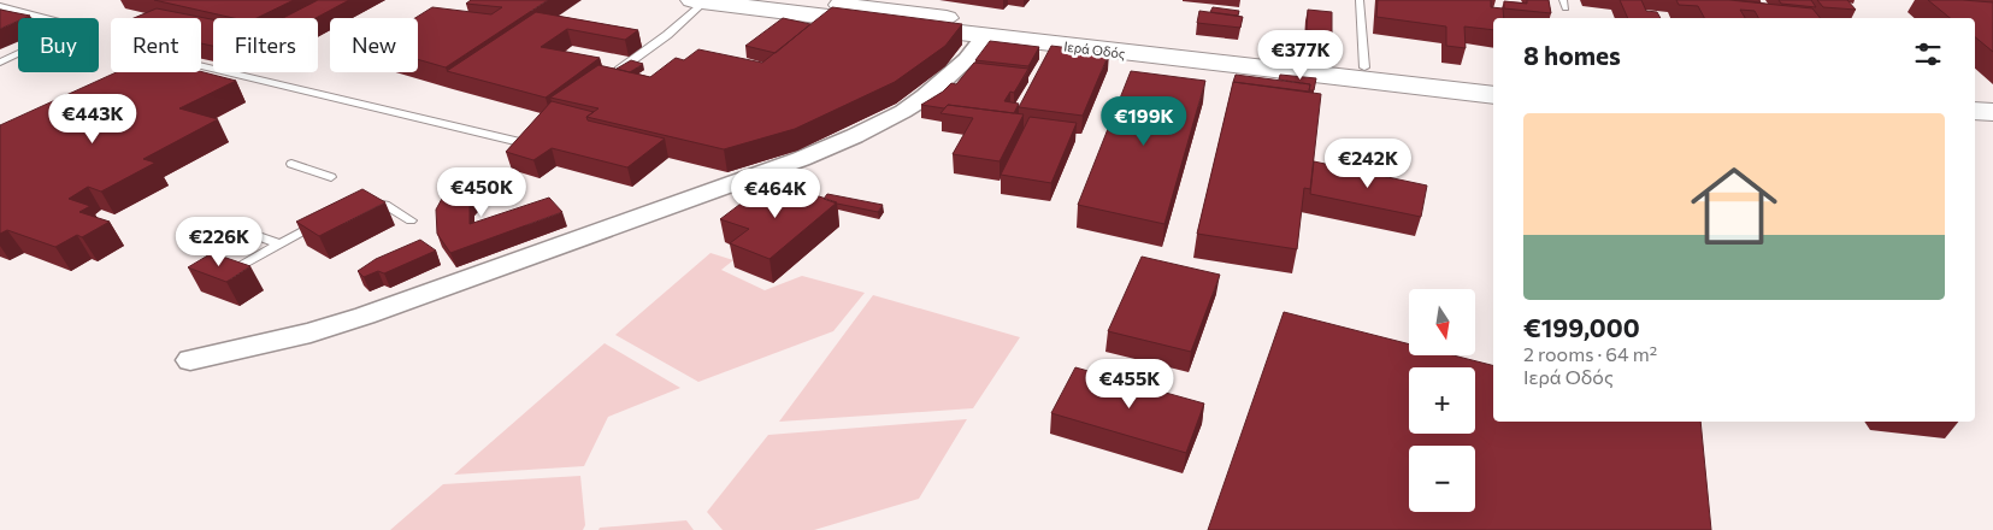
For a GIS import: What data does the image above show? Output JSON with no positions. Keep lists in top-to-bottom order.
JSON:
{
  "streets": {
    "main road": ["Ιερά Οδός"]
  },
  "north": "bottom",
  "page": {
    "chip": [
      "Buy",
      "Rent",
      "Filters",
      "New"
    ],
    "heading": "8 homes",
    "price": [
      "€377K",
      "€443K",
      "€199K",
      "€242K",
      "€450K",
      "€464K",
      "€226K",
      "€455K"
    ],
    "list": [
      {
        "name": "€199,000",
        "note": "2 rooms · 64 m² · Ιερά Οδός"
      }
    ],
    "map_buttons": ["+", "−"]
  }
}
